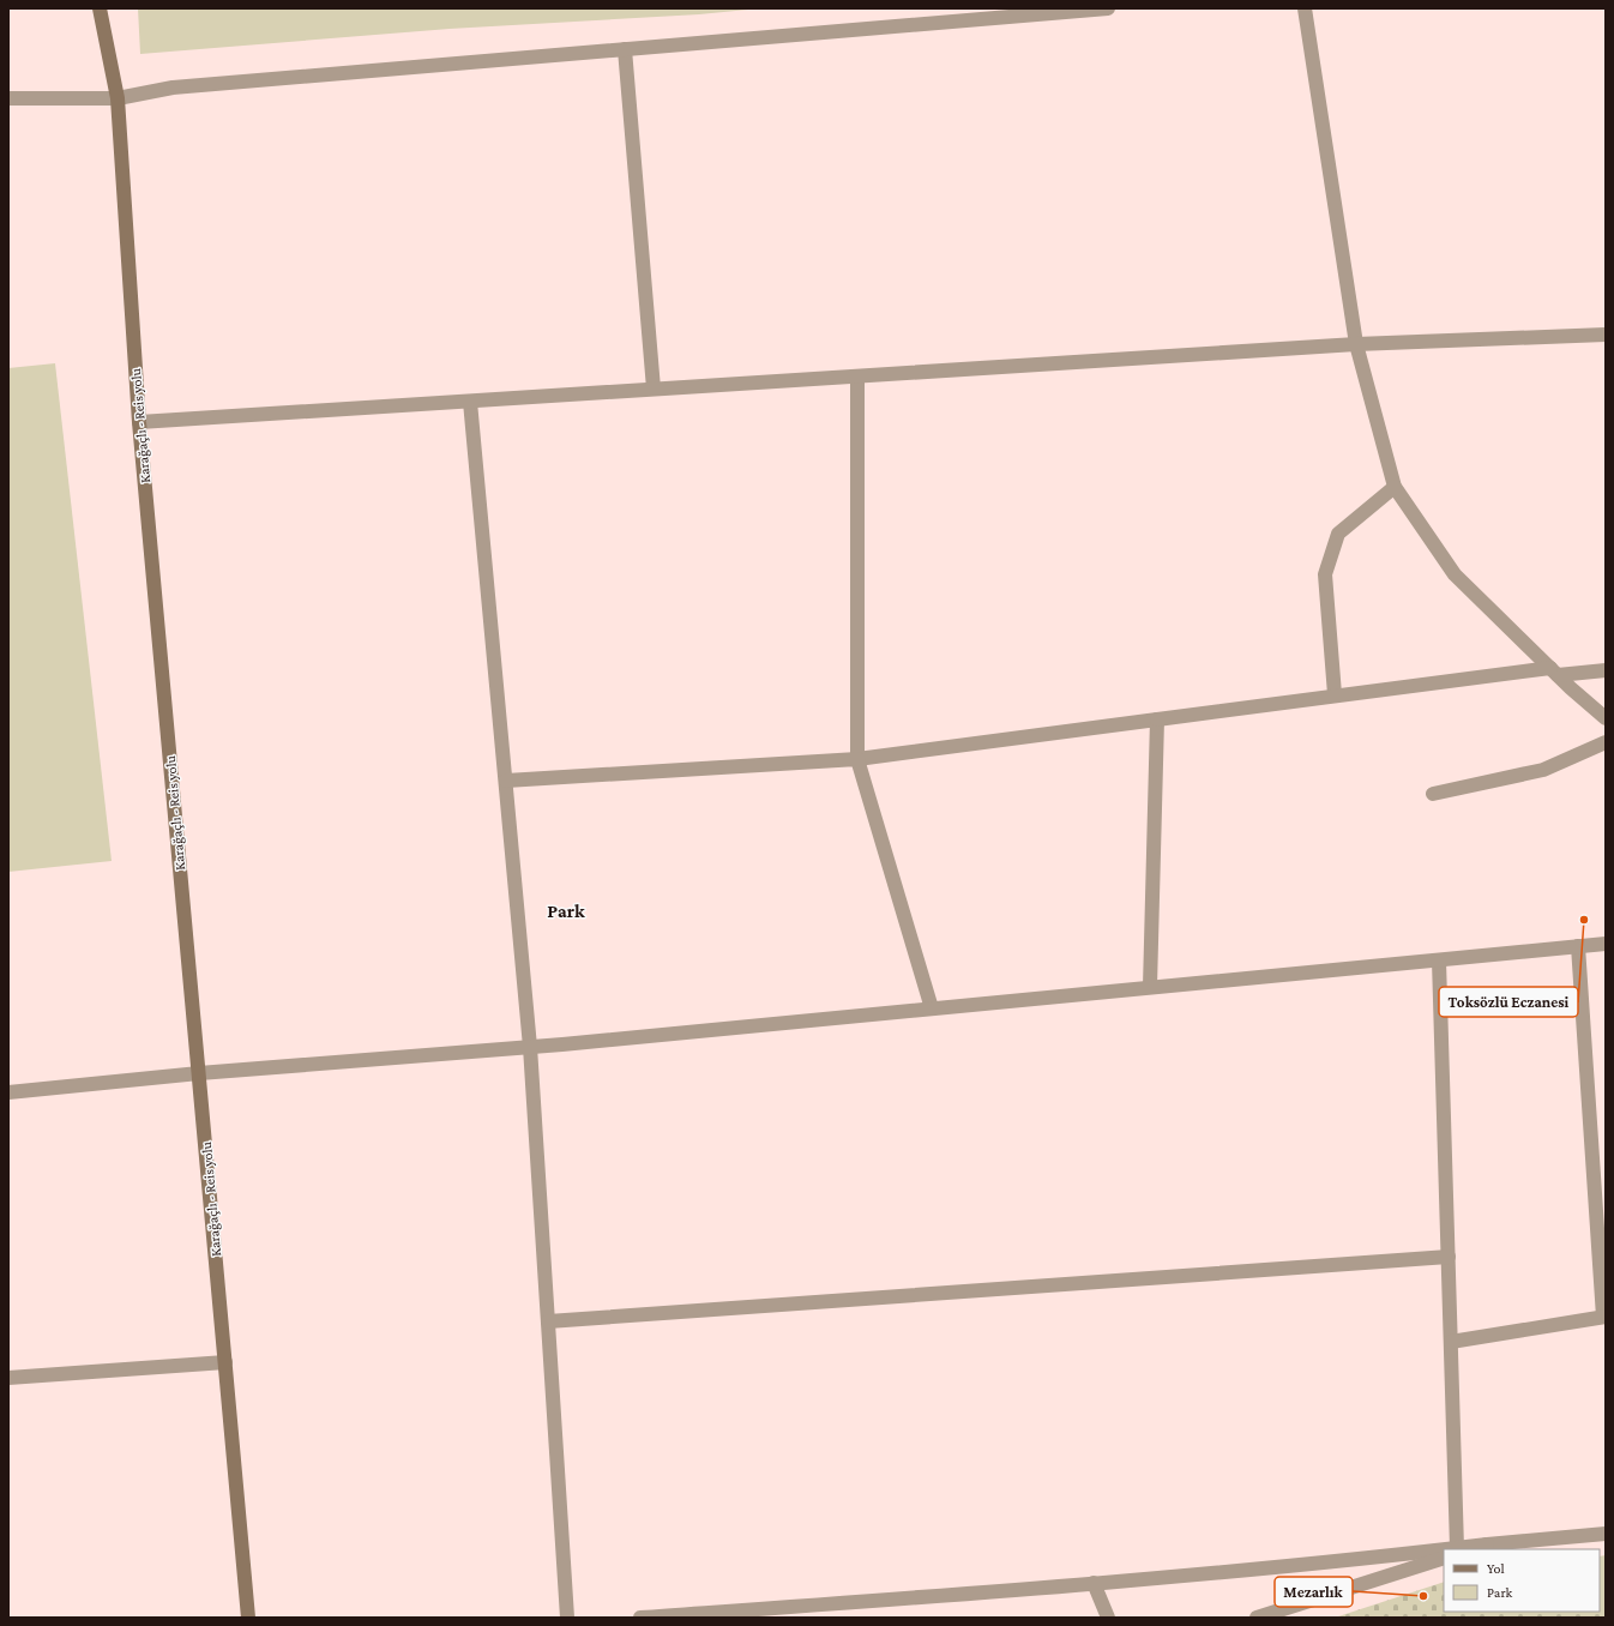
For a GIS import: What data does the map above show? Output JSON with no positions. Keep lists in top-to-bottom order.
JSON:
{
  "streets": {
    "street": ["Karağaçlı - Reis yolu"]
  },
  "districts": ["Park"],
  "places": ["Toksözlü Eczanesi", "Mezarlık"],
  "legend": ["Yol", "Park"]
}
